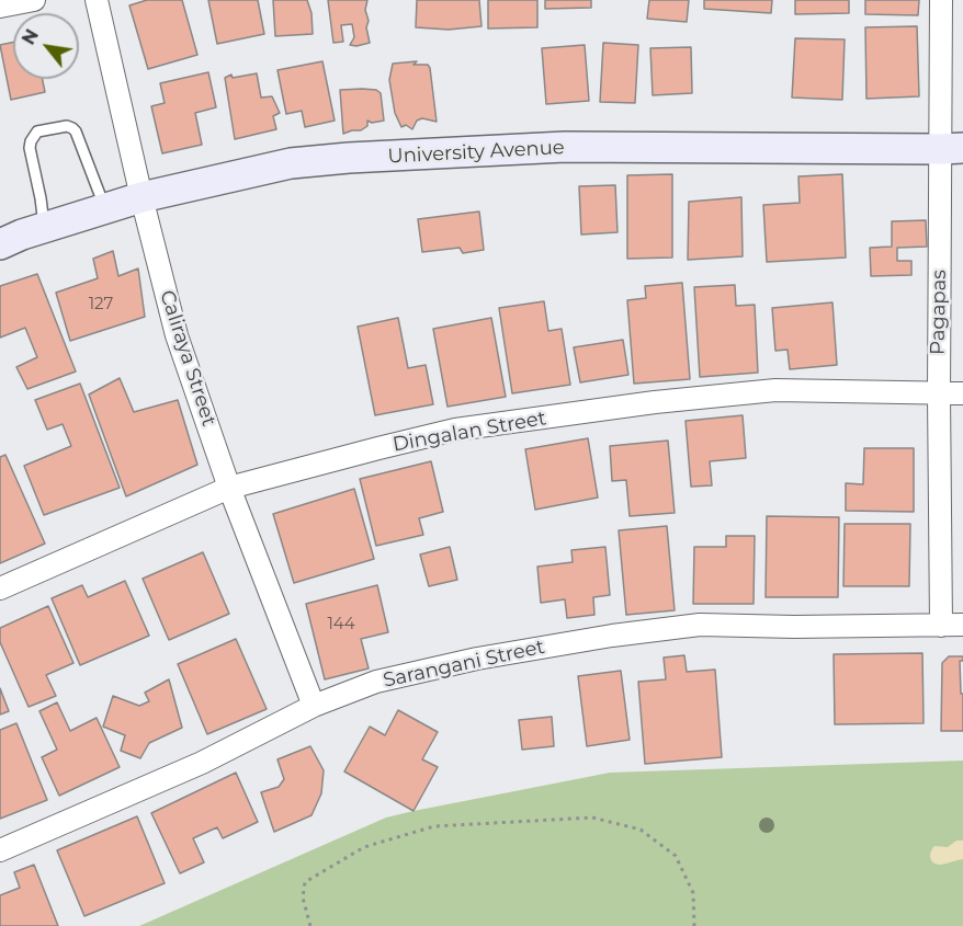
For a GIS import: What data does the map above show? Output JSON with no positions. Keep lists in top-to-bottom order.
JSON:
{
  "streets": {
    "street": [
      "University Avenue",
      "Pagapas",
      "Caliraya Street",
      "Dingalan Street",
      "Sarangani Street"
    ]
  },
  "crossings": [
    ["University Avenue", "Pagapas"],
    ["University Avenue", "Caliraya Street"],
    ["Pagapas", "Dingalan Street"],
    ["Pagapas", "Sarangani Street"],
    ["Caliraya Street", "Dingalan Street"],
    ["Caliraya Street", "Sarangani Street"]
  ],
  "house_numbers": ["127", "144"],
  "north": "top left"
}
